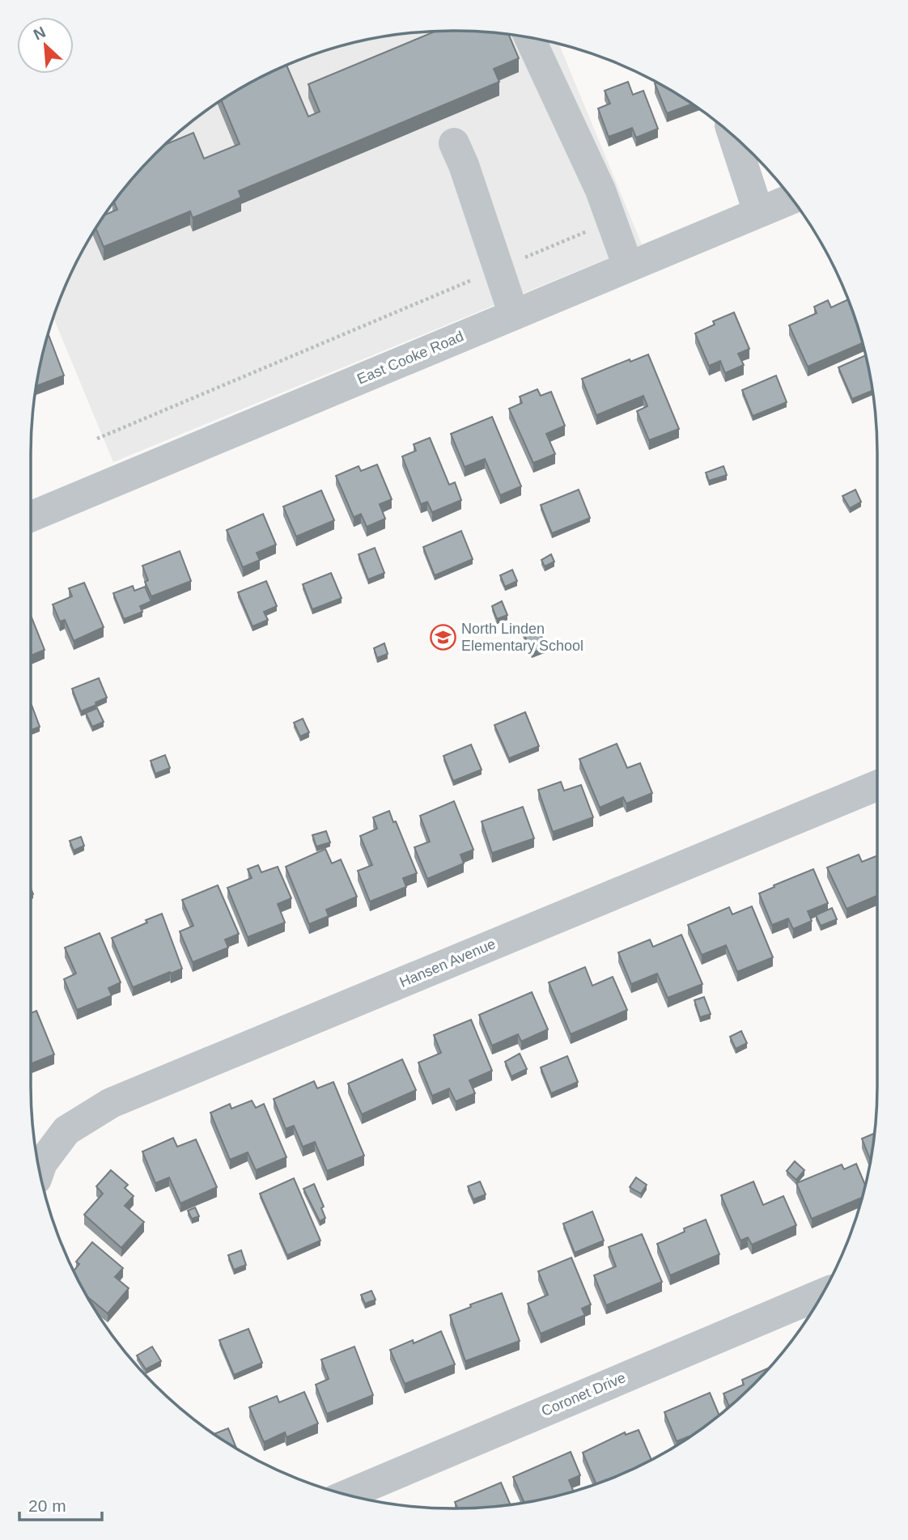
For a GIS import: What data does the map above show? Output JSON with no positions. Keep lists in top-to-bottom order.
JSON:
{
  "streets": {
    "street": ["East Cooke Road", "Hansen Avenue", "Coronet Drive"]
  },
  "places": {
    "school or university": ["North Linden Elementary School"]
  },
  "scale_bar": "20 m",
  "north": "top left"
}
